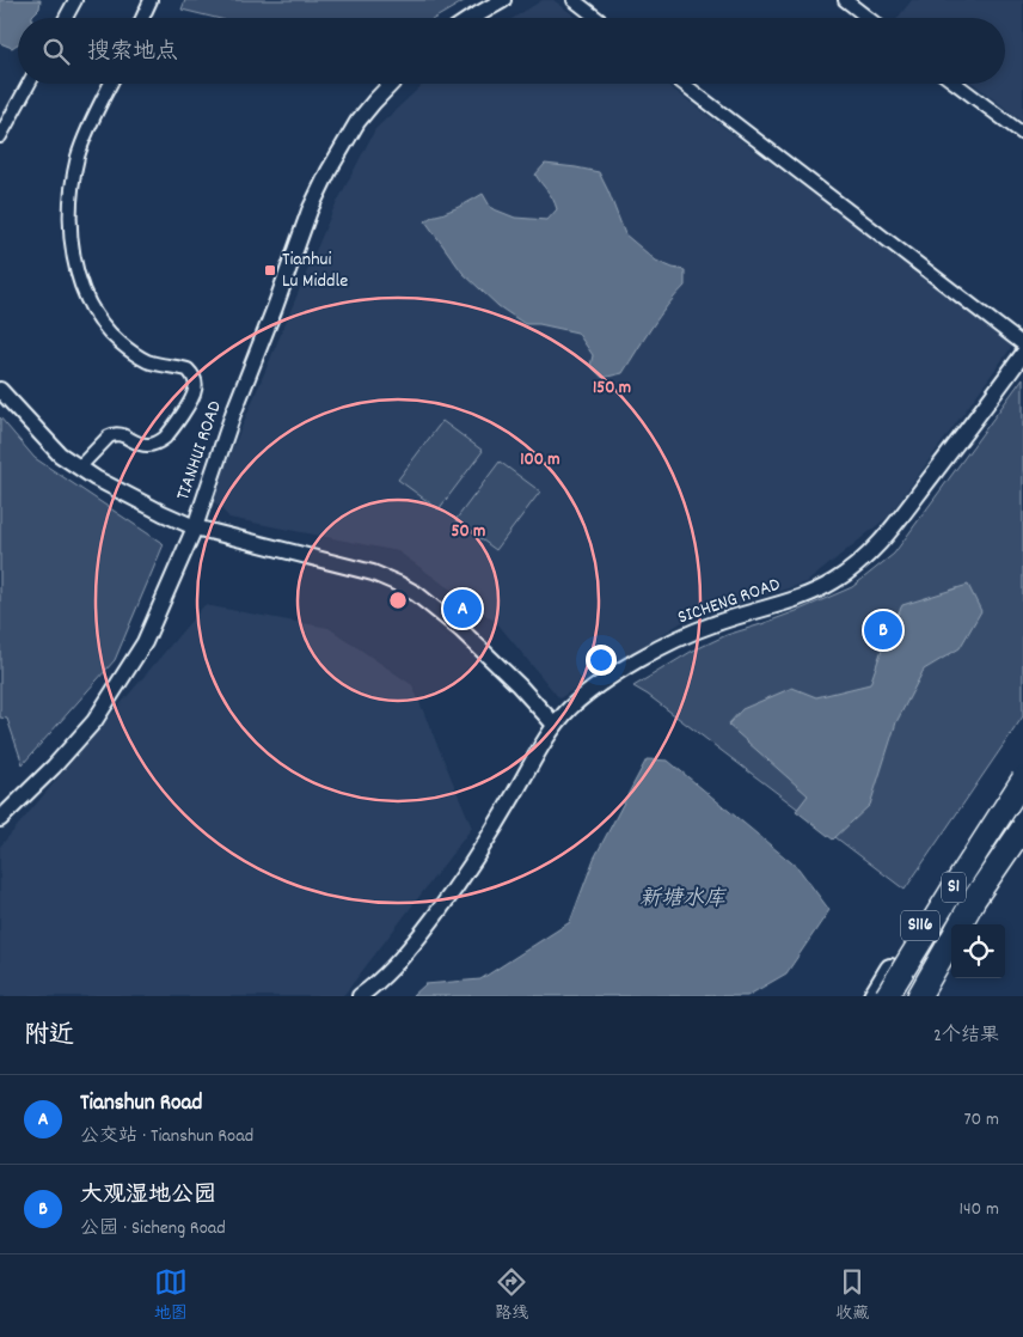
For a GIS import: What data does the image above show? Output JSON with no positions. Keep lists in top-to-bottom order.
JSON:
{
  "streets": {
    "highway": ["S1"],
    "main road": ["S116"],
    "street": ["TIANHUI ROAD", "SICHENG ROAD"]
  },
  "water": ["新塘水库"],
  "places": {
    "transit": ["Tianhui Lu Middle"]
  },
  "page": {
    "search": "搜索地点",
    "pins": ["A", "B"],
    "heading": ["附近", "2个结果"],
    "list": [
      {
        "mark": "A",
        "name": "Tianshun Road",
        "note": "公交站 · Tianshun Road",
        "value": "70 m"
      },
      {
        "mark": "B",
        "name": "大观湿地公园",
        "note": "公园 · Sicheng Road",
        "value": "140 m"
      }
    ],
    "nav": ["地图", "路线", "收藏"]
  },
  "rings": ["150 m", "100 m", "50 m"]
}
